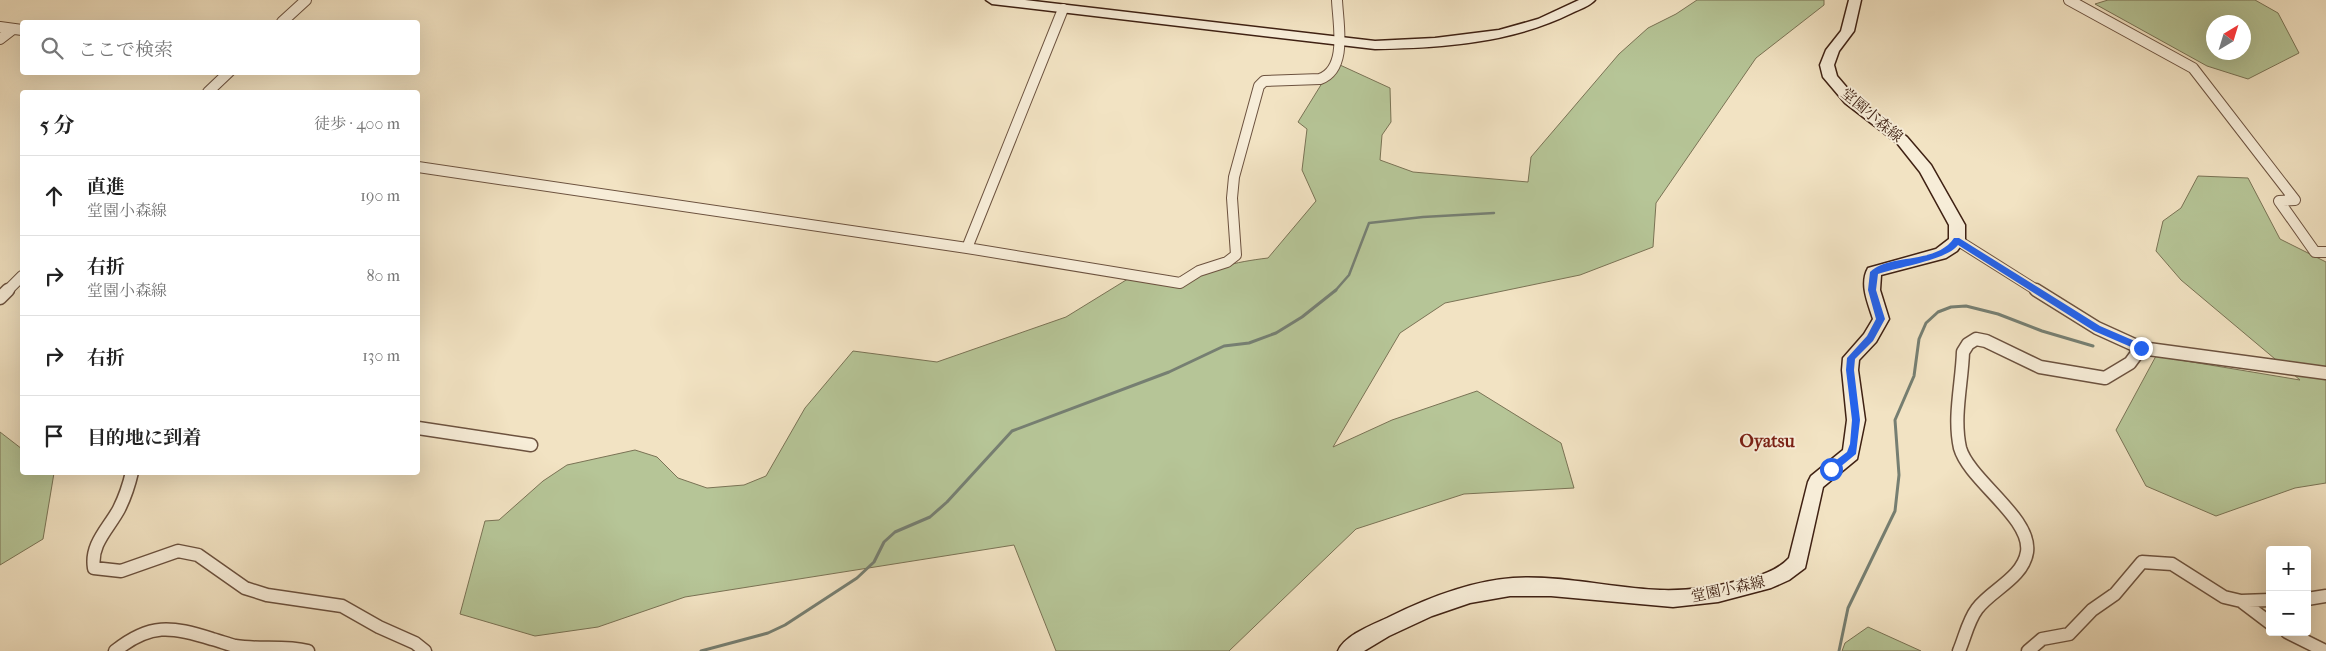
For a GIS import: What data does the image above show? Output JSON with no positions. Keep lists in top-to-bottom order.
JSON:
{
  "streets": {
    "main road": ["堂園小森線"]
  },
  "districts": ["Oyatsu"],
  "north": "top right",
  "page": {
    "search": "ここで検索",
    "heading": ["5 分", "徒歩 · 400 m"],
    "list": [
      ["直進", "堂園小森線", "190 m"],
      ["右折", "堂園小森線", "80 m"],
      ["右折", "130 m"],
      "目的地に到着"
    ],
    "map_buttons": ["+", "−"]
  }
}
